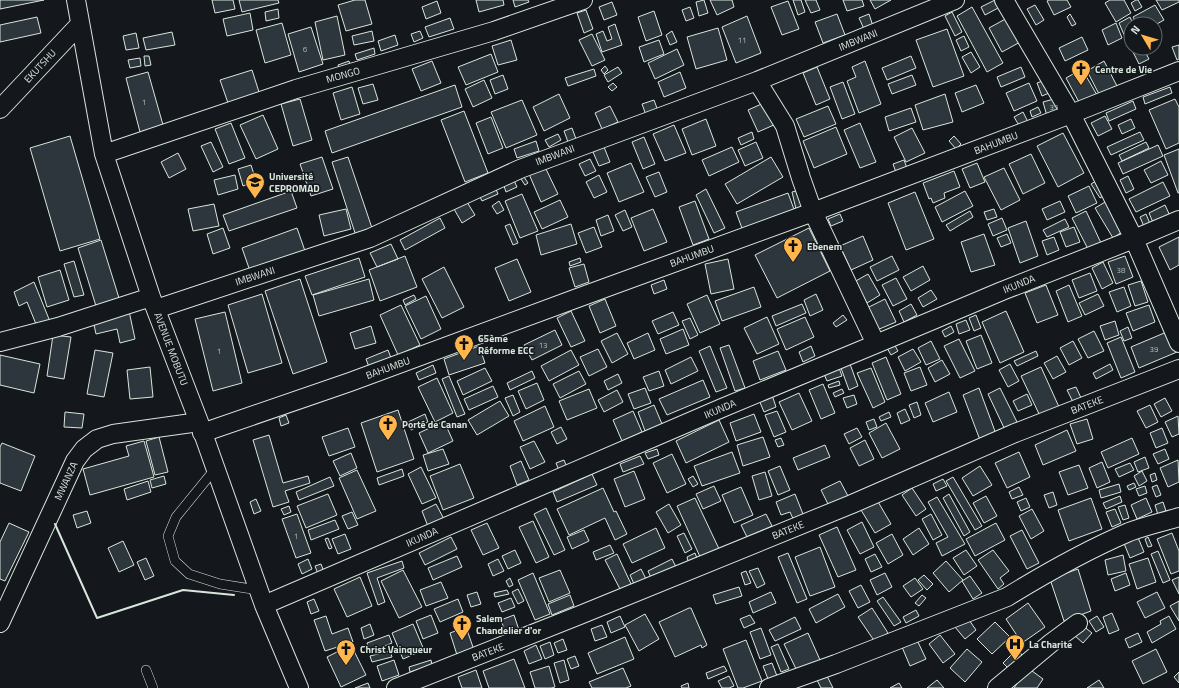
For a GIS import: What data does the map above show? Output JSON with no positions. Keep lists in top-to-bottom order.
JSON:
{
  "streets": {
    "street": [
      "IMBWANI",
      "EKUTSHU",
      "MONGO",
      "BAHUMBU",
      "IKUNDA",
      "AVENUE MOBUTU",
      "BATEKE",
      "MWANZA"
    ]
  },
  "crossings": [
    ["IMBWANI", "AVENUE MOBUTU"],
    ["EKUTSHU", "AVENUE MOBUTU"],
    ["MONGO", "AVENUE MOBUTU"],
    ["BAHUMBU", "AVENUE MOBUTU"],
    ["BAHUMBU", "MWANZA"],
    ["IKUNDA", "AVENUE MOBUTU"],
    ["AVENUE MOBUTU", "MWANZA"]
  ],
  "places": {
    "church": [
      "Centre de Vie",
      "Ebenem",
      "65ème Réforme ECC",
      "Porté de Canan",
      "Salem Chandelier d'or",
      "Christ Vainqueur"
    ],
    "school or university": ["Université CEPROMAD"],
    "hospital": ["La Charite"]
  },
  "house_numbers": [
    "11",
    "6",
    "1",
    "35",
    "38",
    "13",
    "39",
    "1",
    "1"
  ],
  "north": "top left"
}
